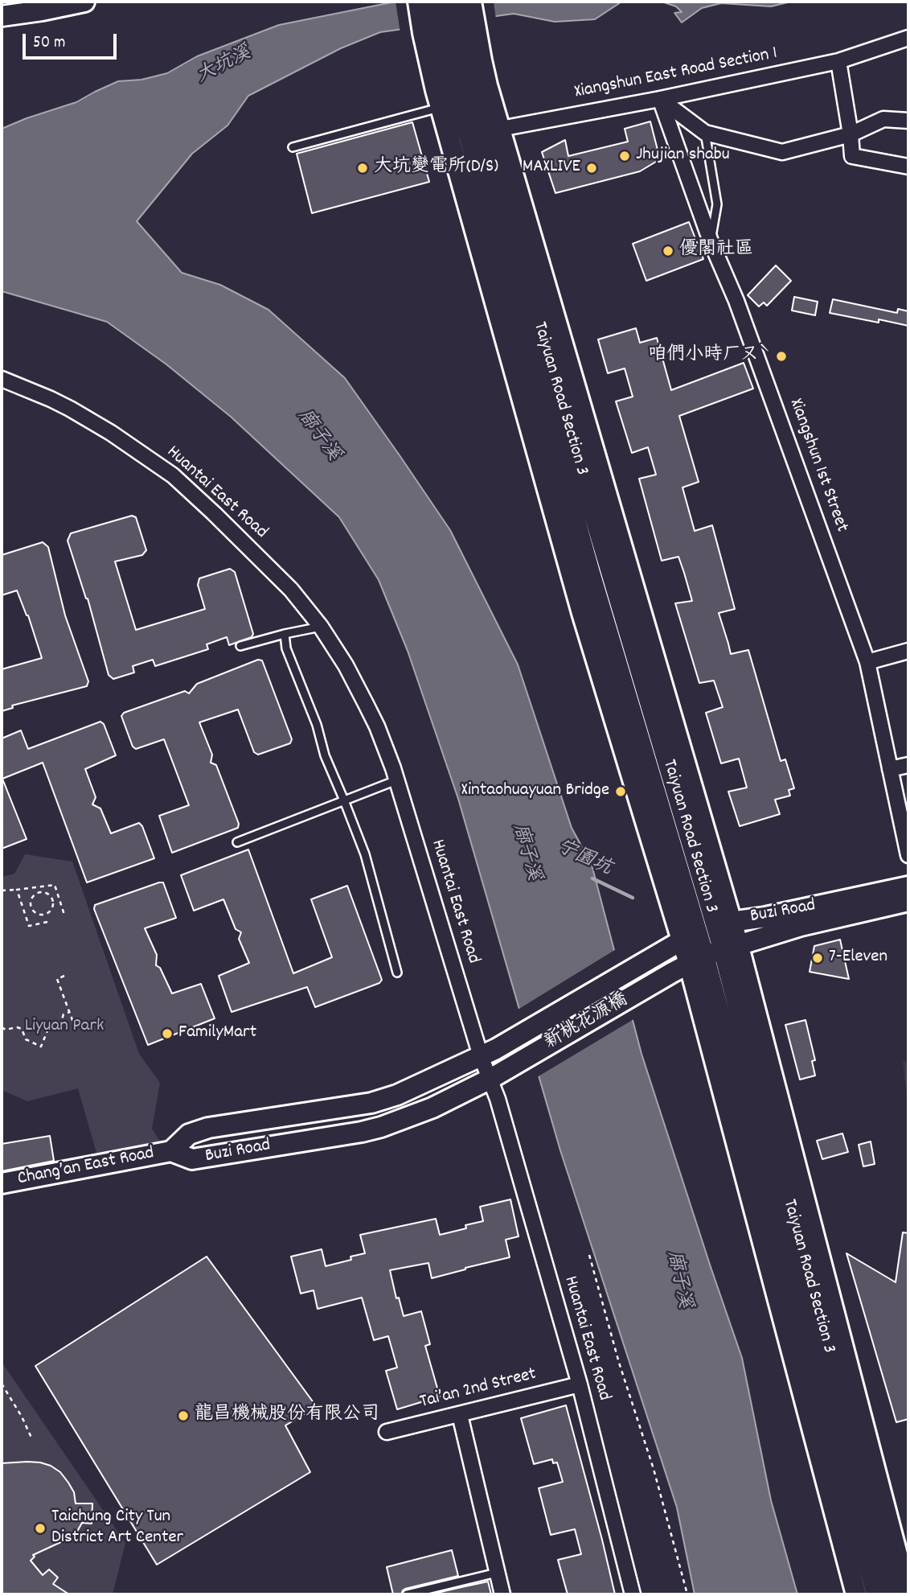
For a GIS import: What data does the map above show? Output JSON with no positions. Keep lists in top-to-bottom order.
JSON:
{
  "streets": {
    "main road": [
      "Taiyuan Road Section 3",
      "Buzi Road",
      "新桃花源橋",
      "Chang’an East Road"
    ],
    "street": [
      "Xiangshun East Road Section 1",
      "Xiangshun 1st Street",
      "Huantai East Road",
      "Tai’an 2nd Street"
    ]
  },
  "crossings": [
    ["Xiangshun East Road Section 1", "Taiyuan Road Section 3"],
    ["Xiangshun East Road Section 1", "Xiangshun 1st Street"],
    ["Taiyuan Road Section 3", "Buzi Road"],
    ["Taiyuan Road Section 3", "新桃花源橋"],
    ["Huantai East Road", "Buzi Road"],
    ["Huantai East Road", "新桃花源橋"],
    ["Huantai East Road", "Tai’an 2nd Street"],
    ["Buzi Road", "新桃花源橋"],
    ["Buzi Road", "Chang’an East Road"]
  ],
  "water": ["大坑溪", "廍子溪", "宁園坑"],
  "parks": ["Liyuan Park"],
  "places": [
    "Jhujian shabu",
    "大坑變電所(D/S)",
    "MAXLIVE",
    "優閣社區",
    "咱們小時ㄏㄡˋ",
    "Xintaohuayuan Bridge",
    "7-Eleven",
    "FamilyMart",
    "龍昌機械股份有限公司",
    "Taichung City Tun District Art Center"
  ],
  "scale_bar": "50 m"
}
